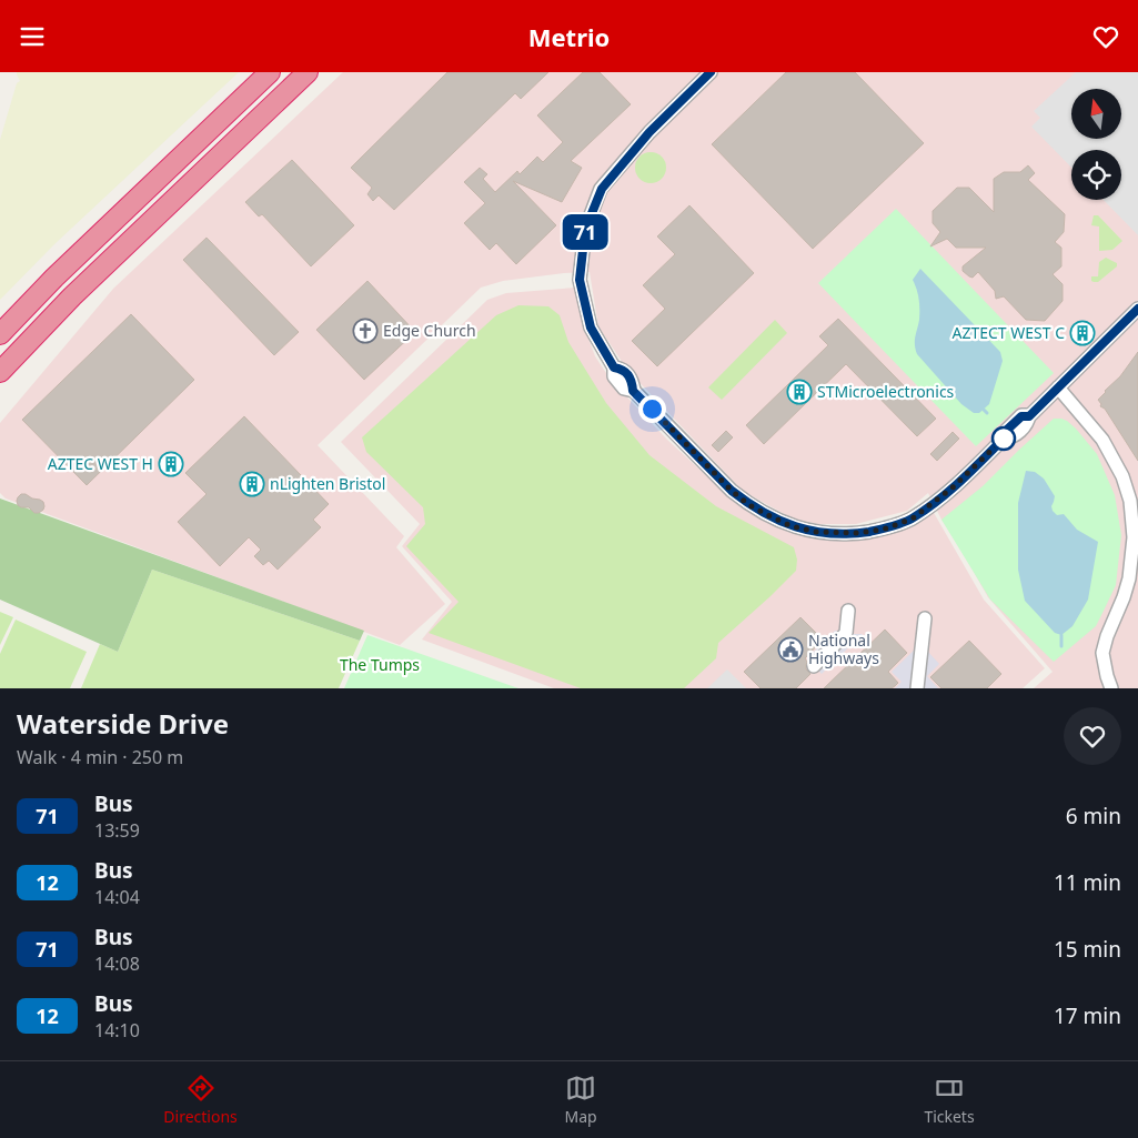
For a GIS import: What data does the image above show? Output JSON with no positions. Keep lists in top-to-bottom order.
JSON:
{
  "parks": ["The Tumps"],
  "places": {
    "church": ["Edge Church"],
    "building": [
      "AZTECT WEST C",
      "STMicroelectronics",
      "AZTEC WEST H",
      "nLighten Bristol"
    ],
    "public building": ["National Highways"]
  },
  "lines": ["bus line 71"],
  "north": "top",
  "page": {
    "header": "Metrio",
    "on_map": "71",
    "heading": ["Waterside Drive", "Walk · 4 min · 250 m"],
    "list": [
      {
        "mark": "71",
        "name": "Bus",
        "note": "13:59",
        "value": "6 min"
      },
      {
        "mark": "12",
        "name": "Bus",
        "note": "14:04",
        "value": "11 min"
      },
      {
        "mark": "71",
        "name": "Bus",
        "note": "14:08",
        "value": "15 min"
      },
      {
        "mark": "12",
        "name": "Bus",
        "note": "14:10",
        "value": "17 min"
      }
    ],
    "tabs": ["Directions", "Map", "Tickets"]
  }
}
